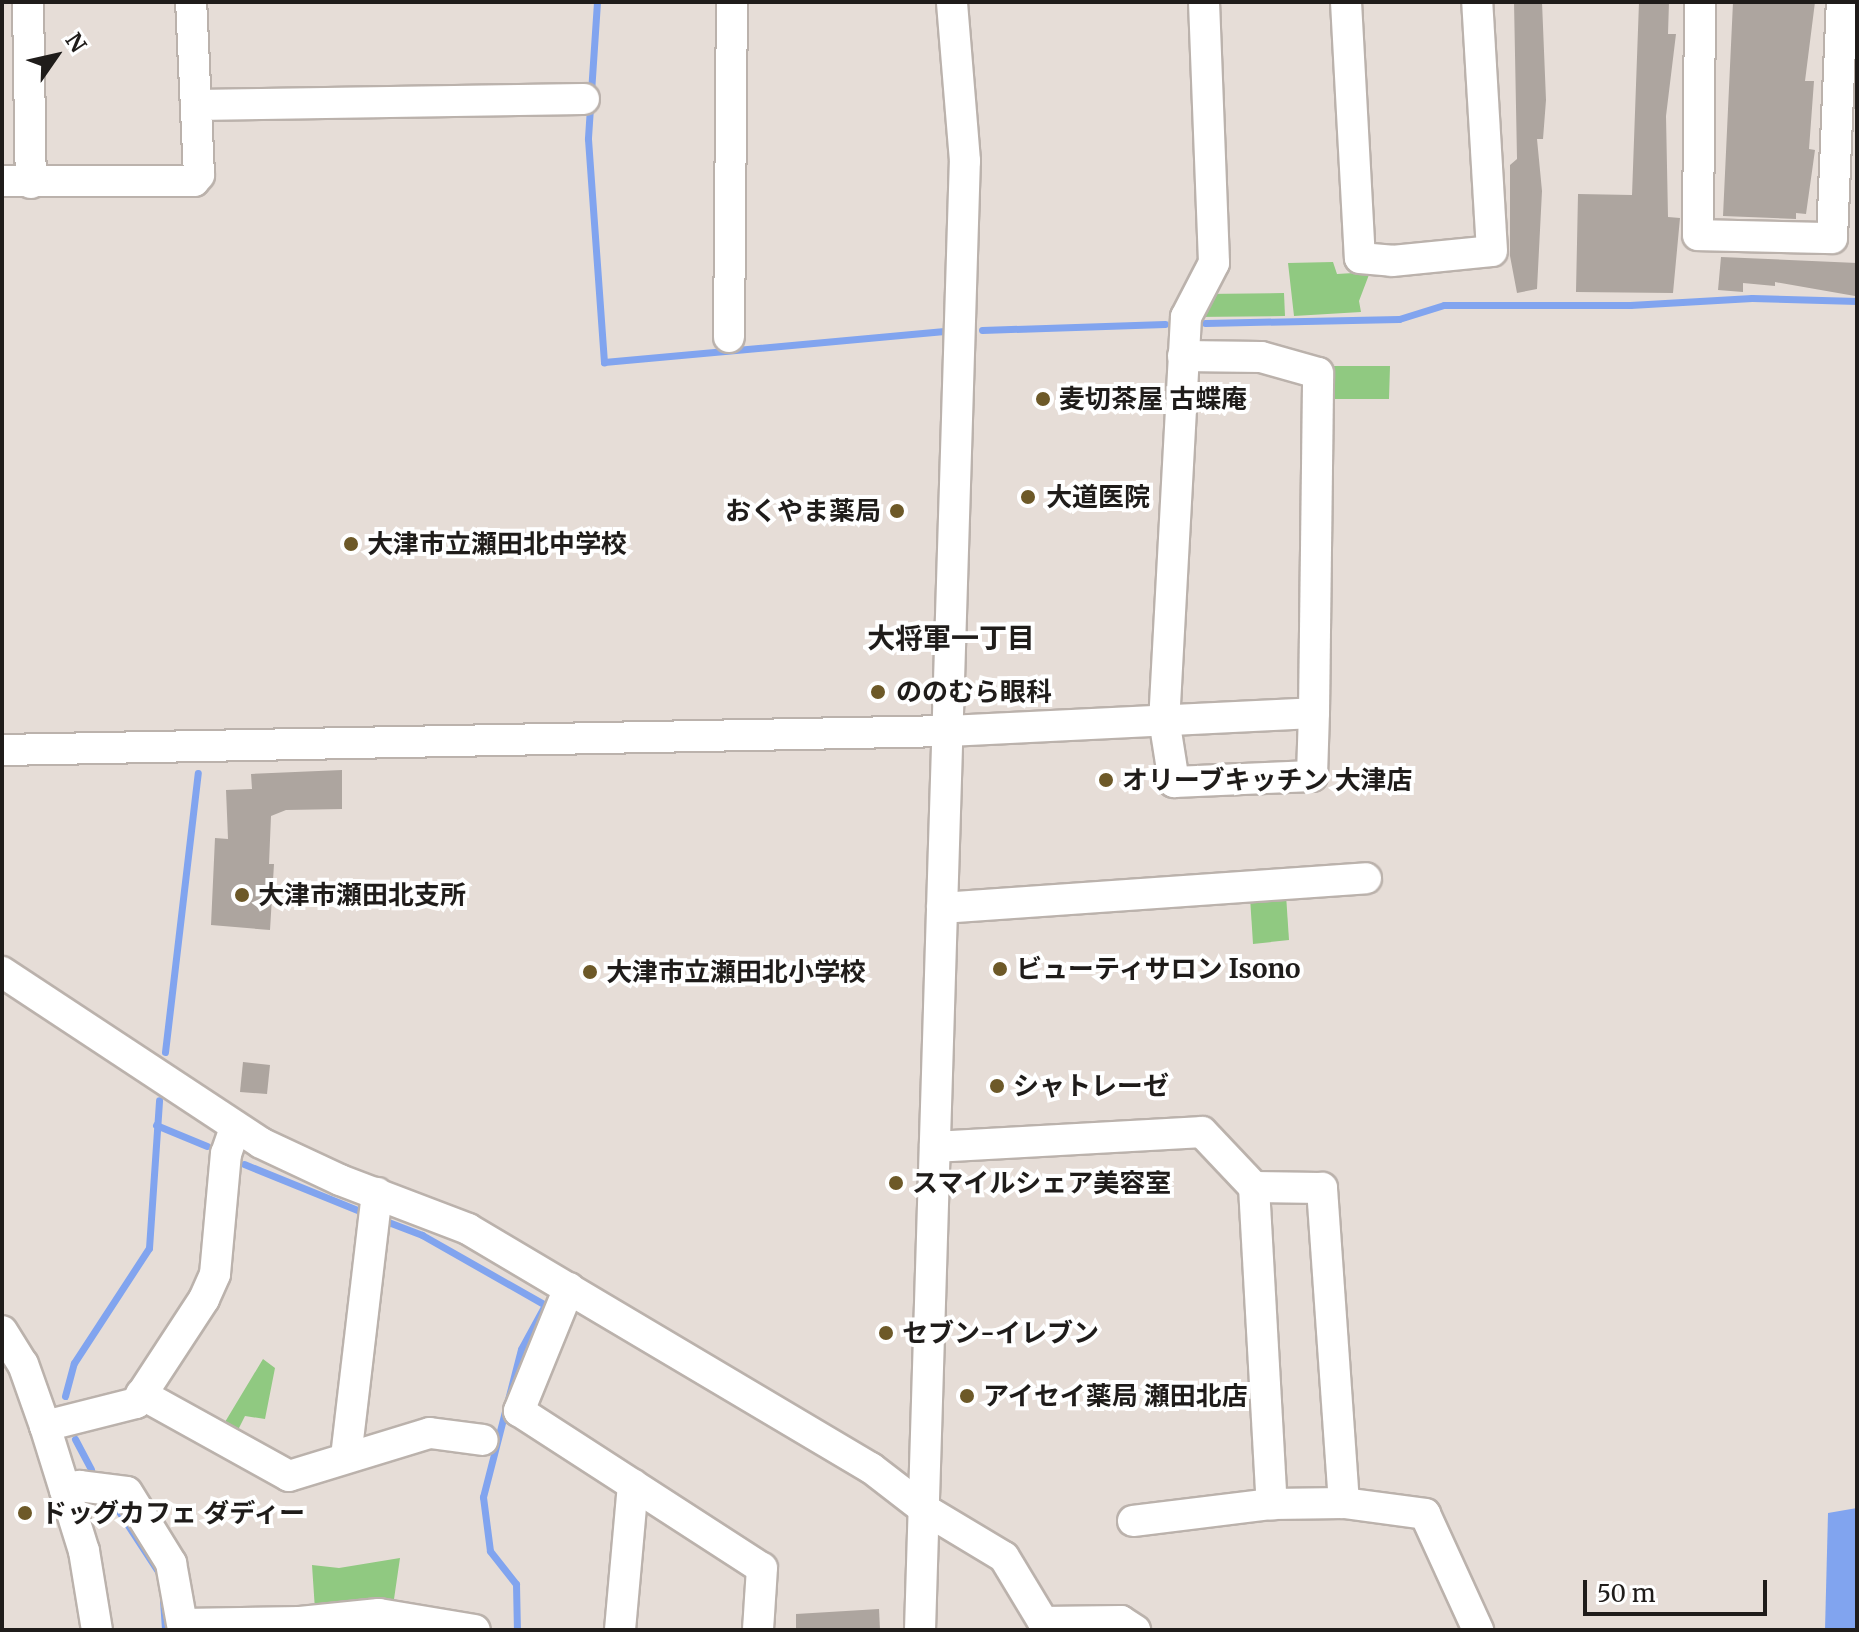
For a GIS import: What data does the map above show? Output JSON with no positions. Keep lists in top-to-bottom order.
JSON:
{
  "districts": ["大将軍一丁目"],
  "places": [
    "麦切茶屋 古蝶庵",
    "大道医院",
    "おくやま薬局",
    "大津市立瀬田北中学校",
    "ののむら眼科",
    "オリーブキッチン 大津店",
    "大津市瀬田北支所",
    "ビューティサロン Isono",
    "大津市立瀬田北小学校",
    "シャトレーゼ",
    "スマイルシェア美容室",
    "セブン-イレブン",
    "アイセイ薬局 瀬田北店",
    "ドッグカフェ ダディー"
  ],
  "scale_bar": "50 m",
  "north": "top right"
}
